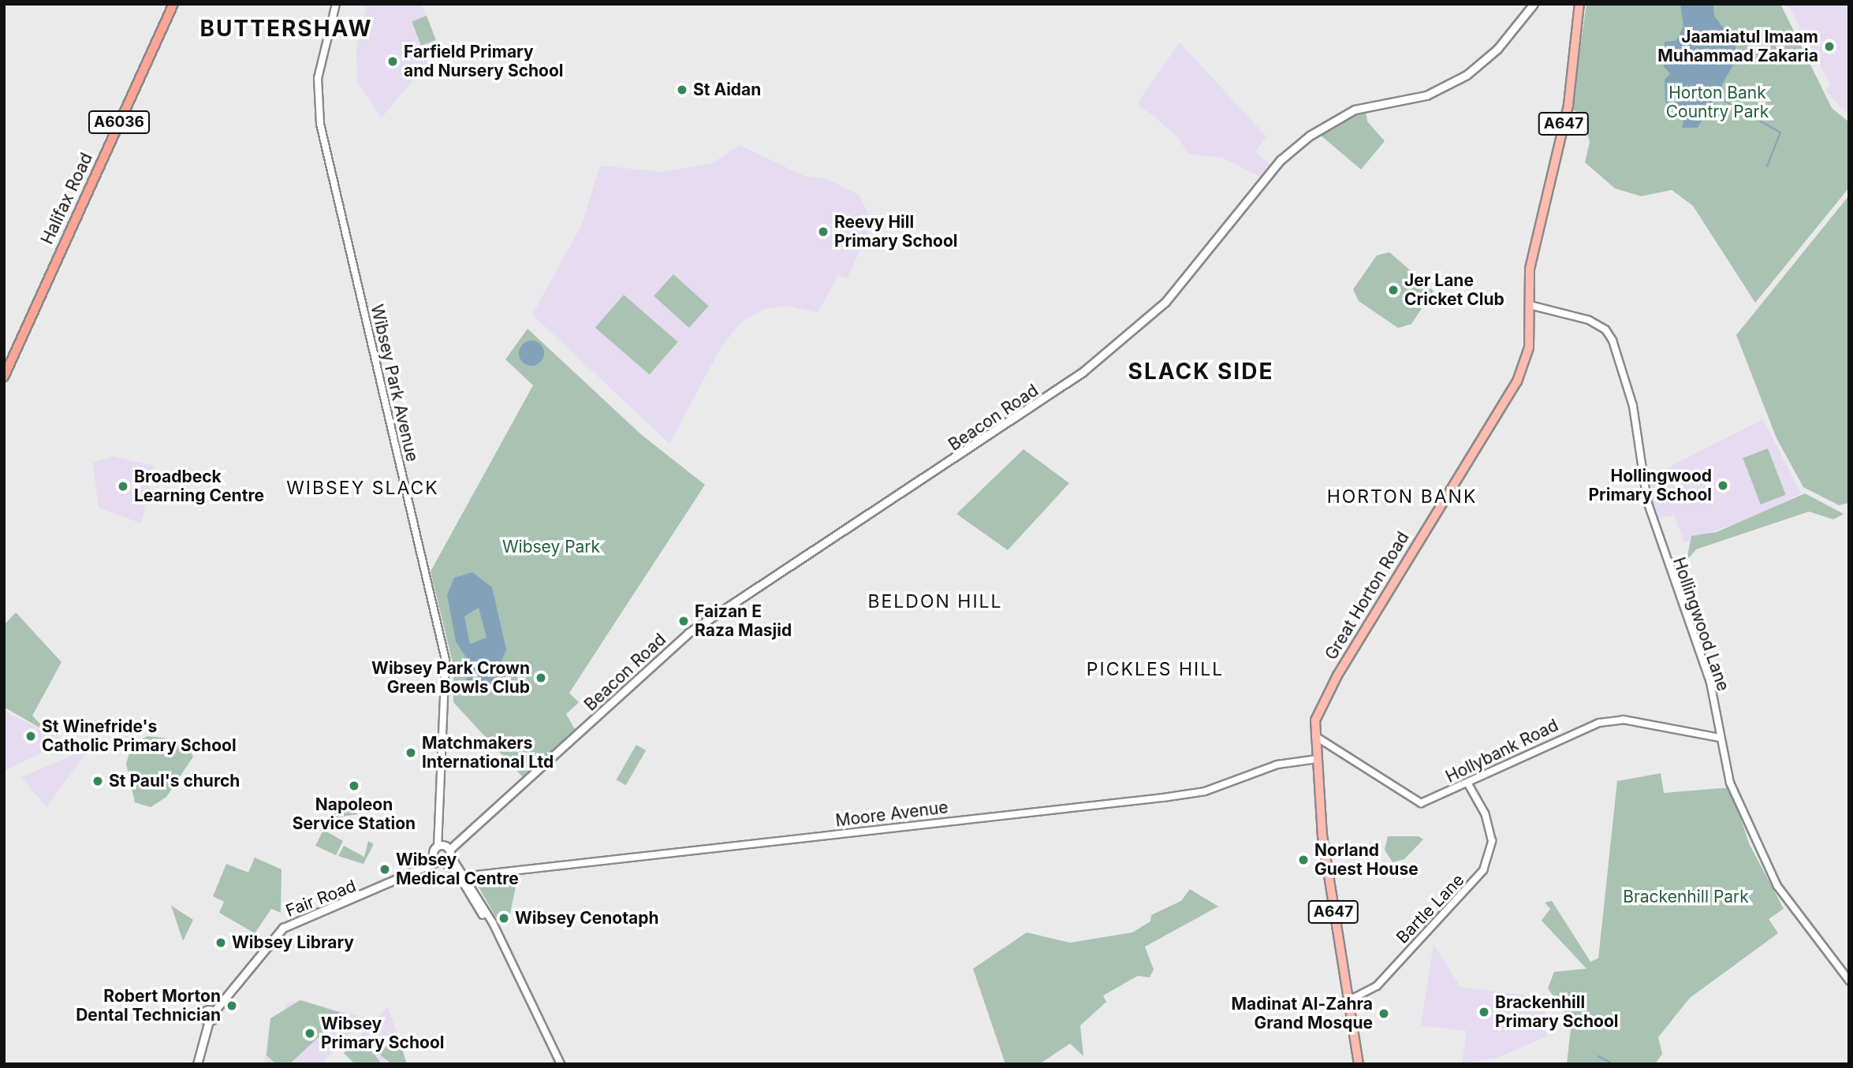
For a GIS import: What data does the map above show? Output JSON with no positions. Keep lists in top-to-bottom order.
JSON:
{
  "streets": {
    "highway": ["A6036", "Halifax Road"],
    "main road": [
      "A647",
      "Beacon Road",
      "Great Horton Road",
      "Fair Road"
    ],
    "street": [
      "Wibsey Park Avenue",
      "Hollingwood Lane",
      "Hollybank Road",
      "Moore Avenue",
      "Bartle Lane"
    ]
  },
  "crossings": [
    ["Beacon Road", "Fair Road"],
    ["Great Horton Road", "Hollingwood Lane"],
    ["Great Horton Road", "Hollybank Road"],
    ["Great Horton Road", "Moore Avenue"],
    ["Great Horton Road", "Bartle Lane"],
    ["Hollingwood Lane", "Hollybank Road"],
    ["Hollybank Road", "Bartle Lane"]
  ],
  "districts": [
    "BUTTERSHAW",
    "SLACK SIDE",
    "WIBSEY SLACK",
    "HORTON BANK",
    "BELDON HILL",
    "PICKLES HILL"
  ],
  "parks": ["Horton Bank Country Park", "Wibsey Park", "Brackenhill Park"],
  "places": [
    "Jaamiatul Imaam Muhammad Zakaria",
    "Farfield Primary and Nursery School",
    "St Aidan",
    "Reevy Hill Primary School",
    "Jer Lane Cricket Club",
    "Hollingwood Primary School",
    "Broadbeck Learning Centre",
    "Faizan E Raza Masjid",
    "Wibsey Park Crown Green Bowls Club",
    "St Winefride's Catholic Primary School",
    "Matchmakers International Ltd",
    "St Paul's church",
    "Napoleon Service Station",
    "Norland Guest House",
    "Wibsey Medical Centre",
    "Wibsey Cenotaph",
    "Wibsey Library",
    "Robert Morton Dental Technician",
    "Brackenhill Primary School",
    "Madinat Al-Zahra Grand Mosque",
    "Wibsey Primary School"
  ]
}
